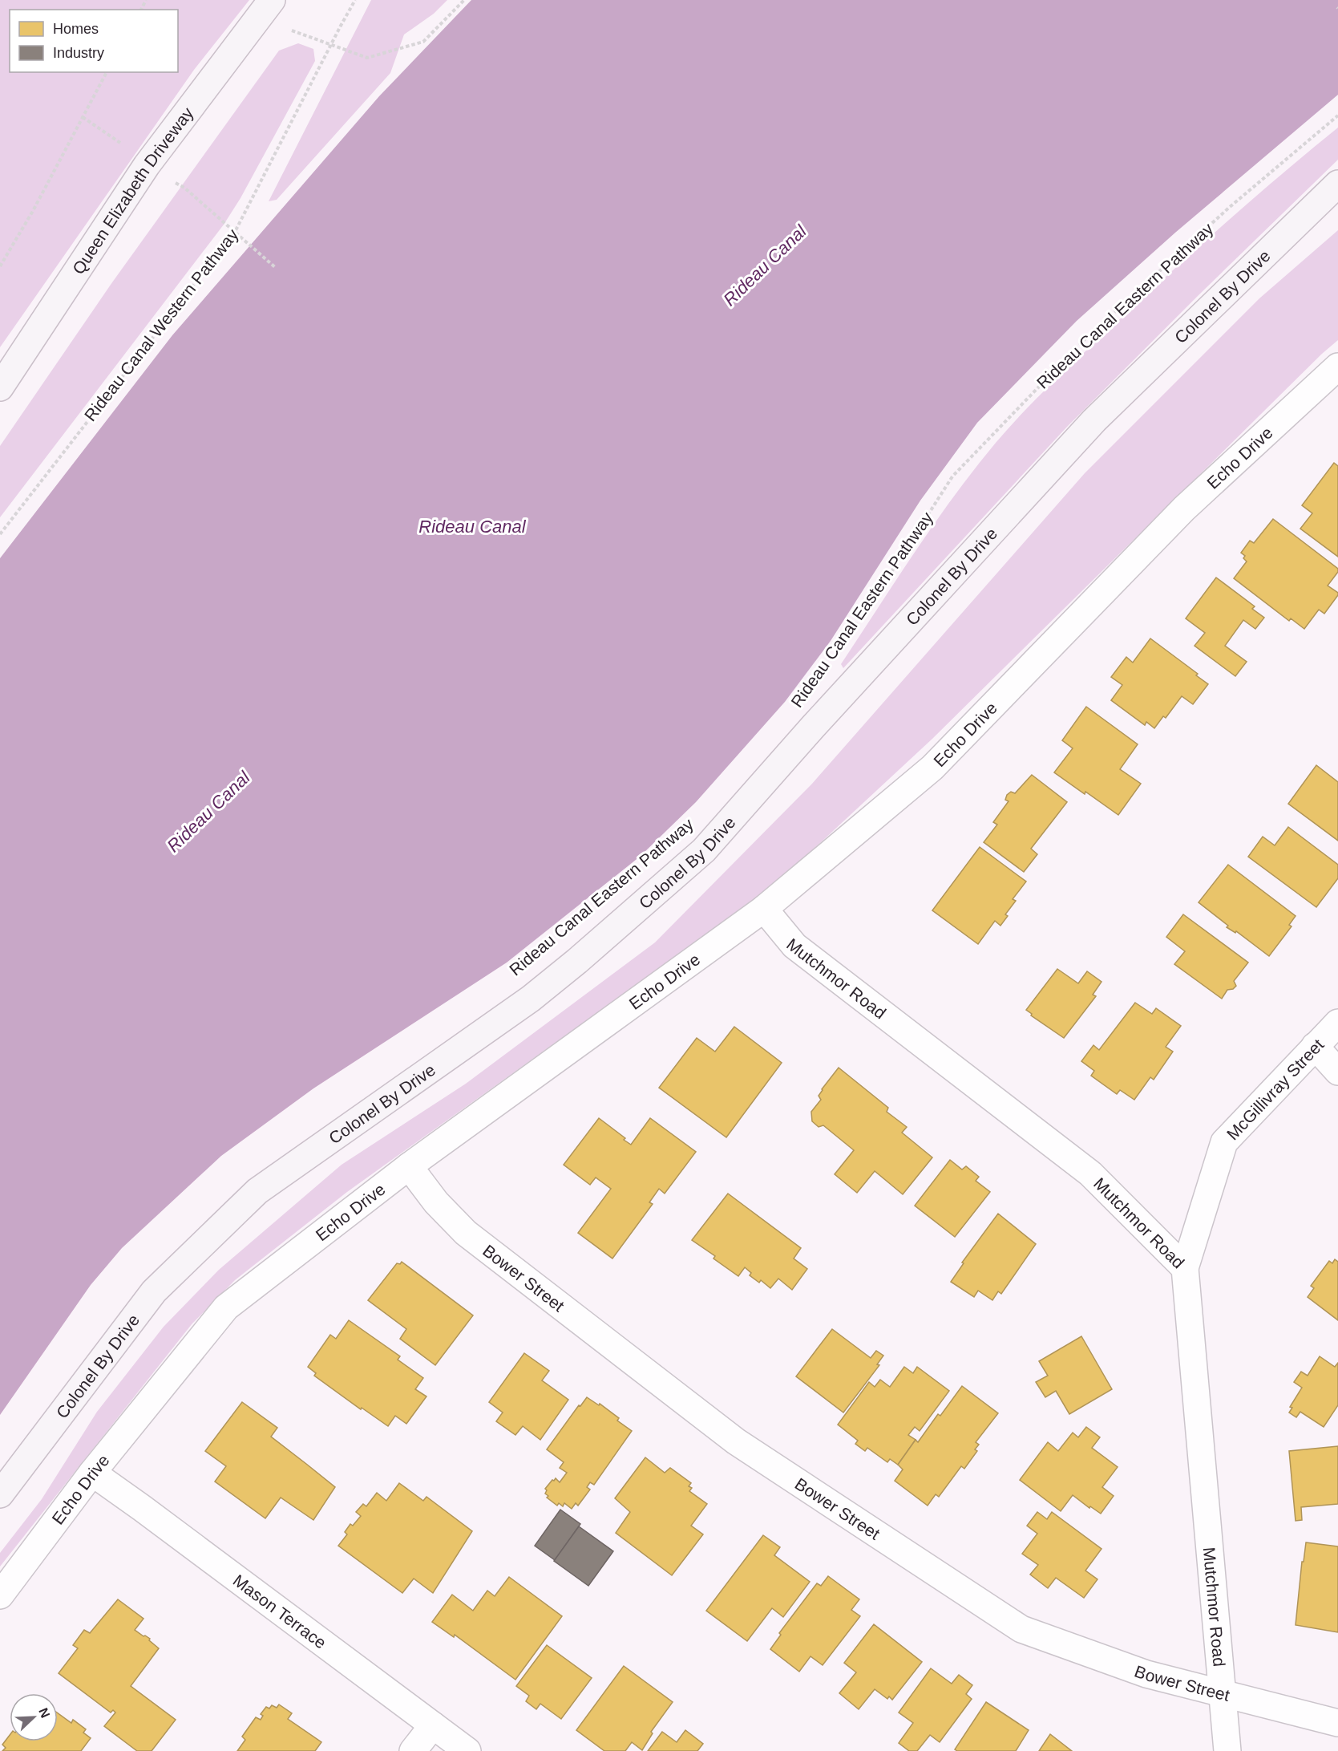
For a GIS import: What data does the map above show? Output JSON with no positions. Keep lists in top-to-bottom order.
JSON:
{
  "streets": {
    "main road": ["Queen Elizabeth Driveway", "Colonel By Drive"],
    "street": [
      "Echo Drive",
      "Mutchmor Road",
      "McGillivray Street",
      "Bower Street",
      "Mason Terrace"
    ],
    "path": ["Rideau Canal Eastern Pathway", "Rideau Canal Western Pathway"]
  },
  "crossings": [
    ["Echo Drive", "Mutchmor Road"],
    ["Echo Drive", "Bower Street"],
    ["Echo Drive", "Mason Terrace"],
    ["Mutchmor Road", "McGillivray Street"],
    ["Mutchmor Road", "Bower Street"]
  ],
  "water": ["Rideau Canal"],
  "legend": ["Homes", "Industry"],
  "north": "top right"
}
